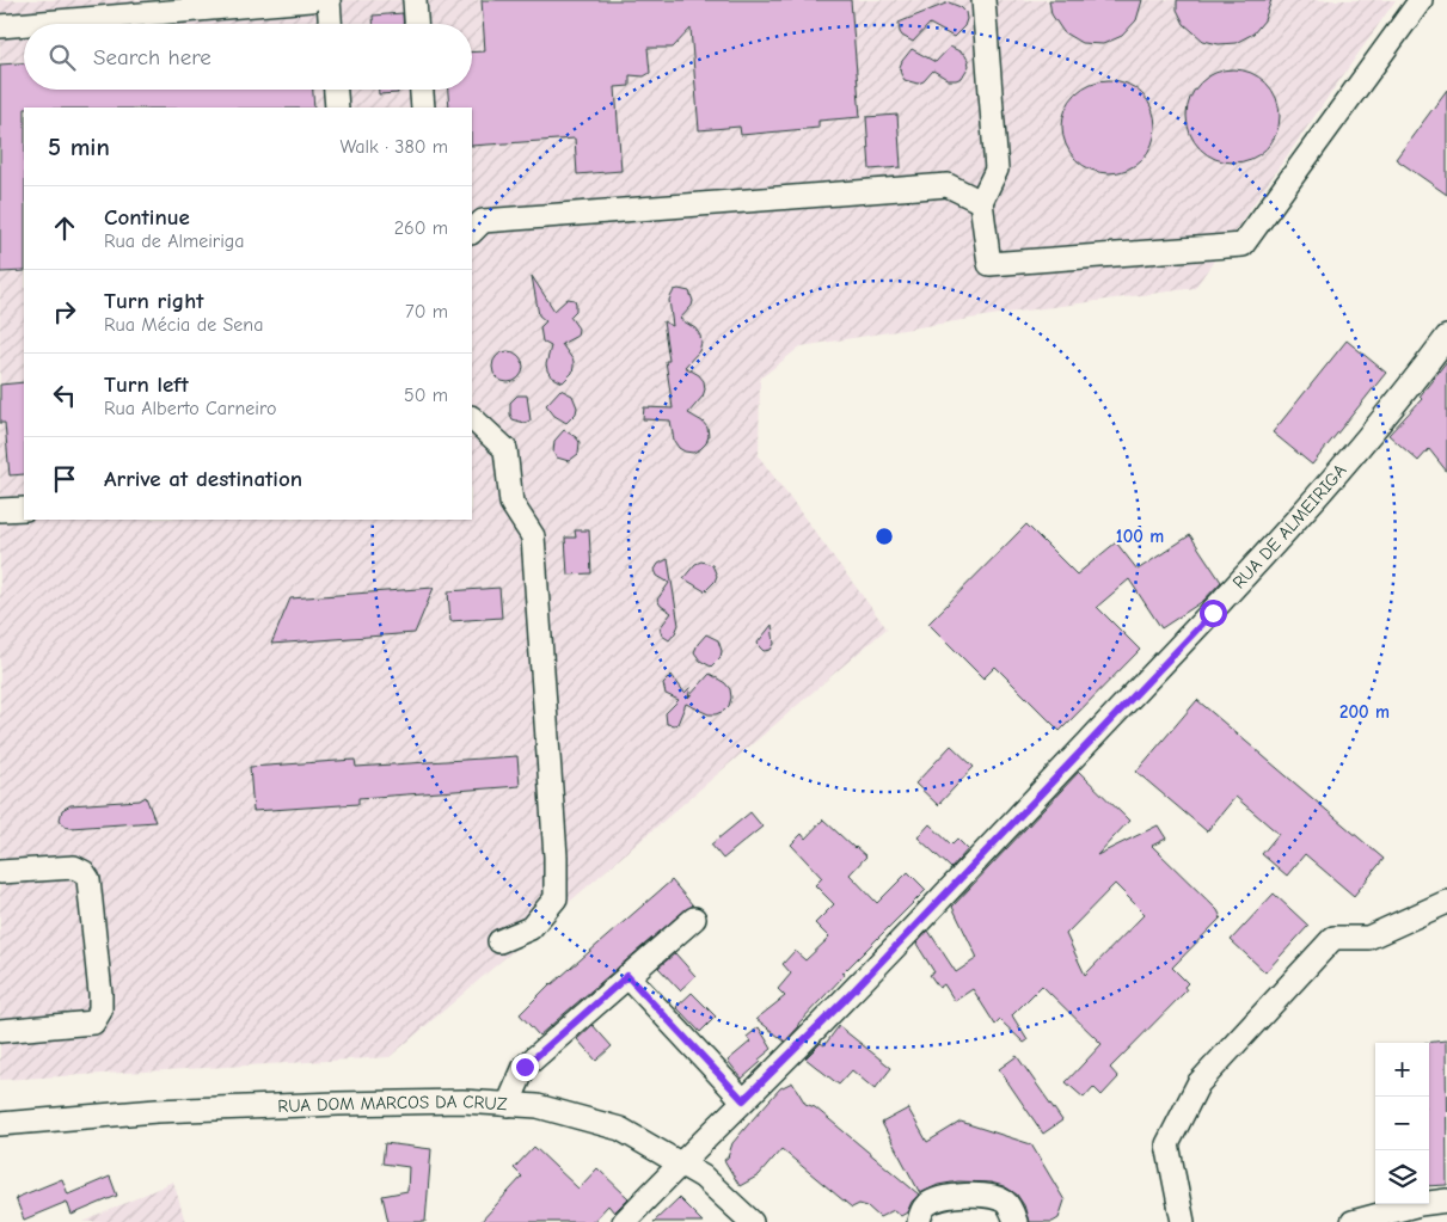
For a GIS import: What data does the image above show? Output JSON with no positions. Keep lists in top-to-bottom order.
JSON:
{
  "streets": {
    "street": ["RUA DE ALMEIRIGA", "RUA DOM MARCOS DA CRUZ"]
  },
  "crossings": [
    ["RUA DE ALMEIRIGA", "RUA DOM MARCOS DA CRUZ"]
  ],
  "page": {
    "search": "Search here",
    "heading": ["5 min", "Walk · 380 m"],
    "list": [
      ["Continue", "Rua de Almeiriga", "260 m"],
      ["Turn right", "Rua Mécia de Sena", "70 m"],
      ["Turn left", "Rua Alberto Carneiro", "50 m"],
      "Arrive at destination"
    ],
    "map_buttons": ["+", "−"]
  },
  "rings": ["100 m", "200 m"]
}
